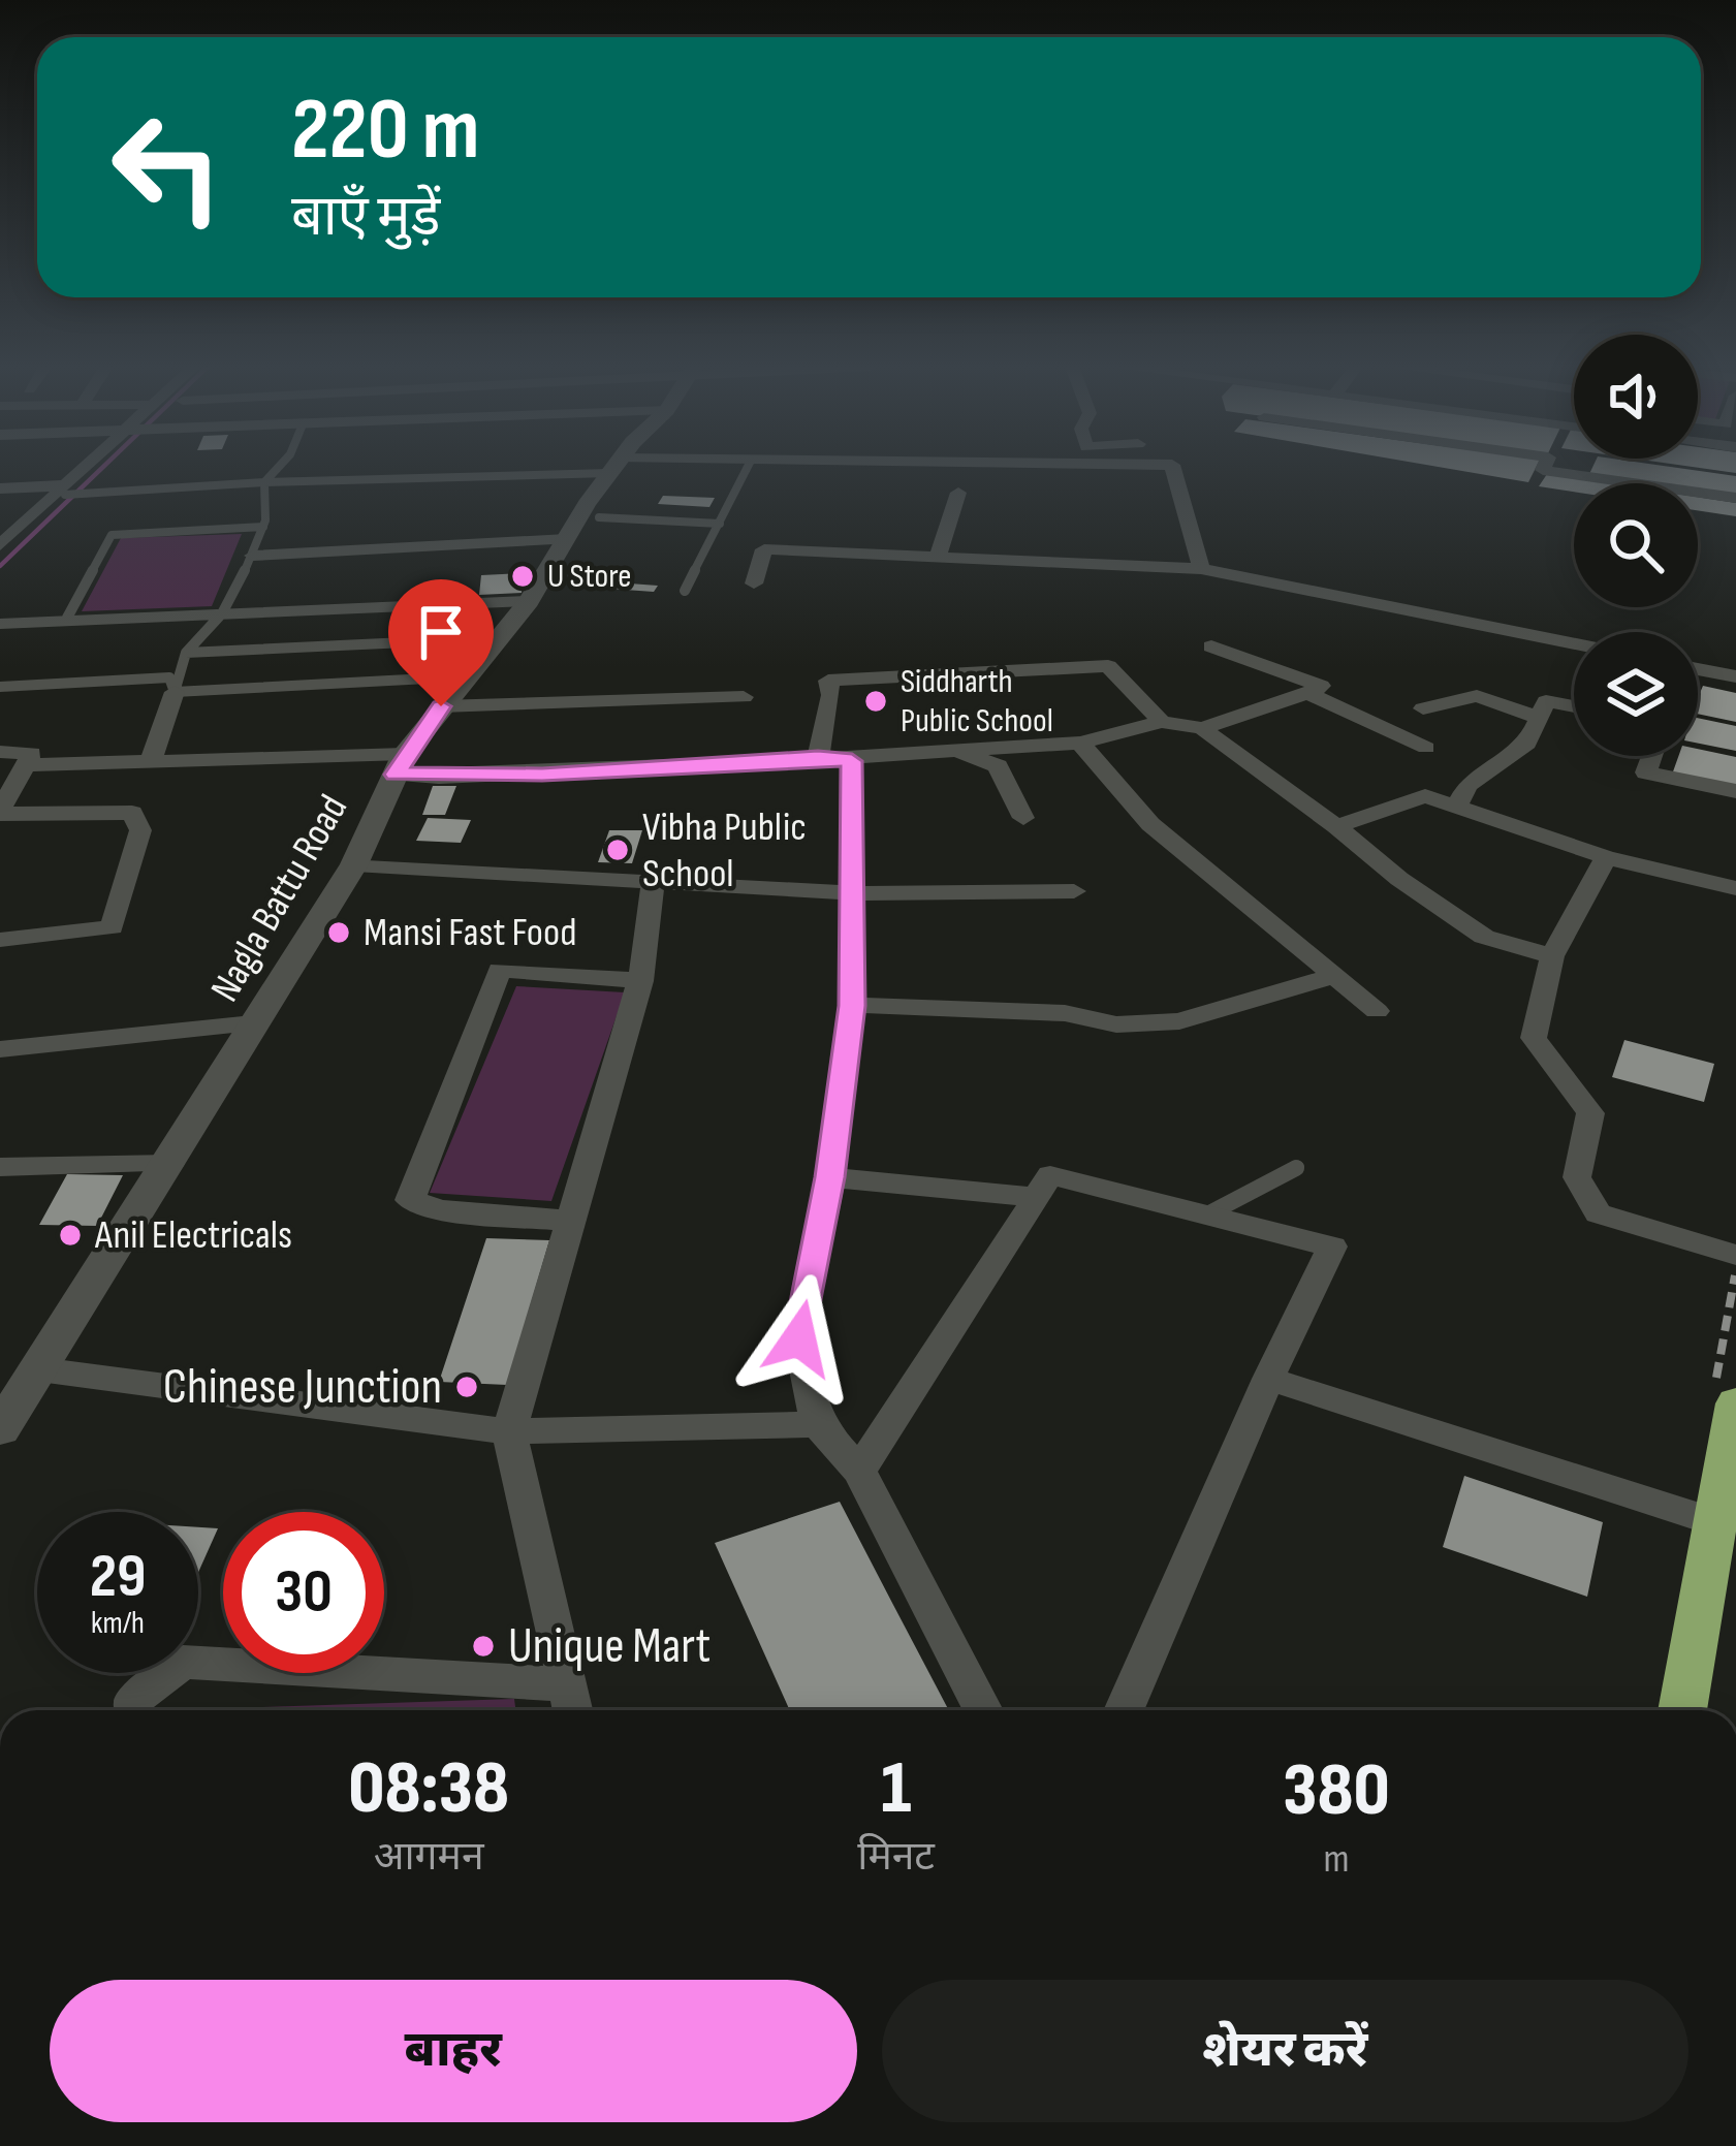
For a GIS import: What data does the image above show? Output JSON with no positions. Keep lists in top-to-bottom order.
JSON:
{
  "streets": {
    "street": ["Nagla Battu Road"]
  },
  "places": [
    "U Store",
    "Siddharth Public School",
    "Vibha Public School",
    "Mansi Fast Food",
    "Anil Electricals",
    "Chinese Junction",
    "Unique Mart"
  ],
  "page": {
    "turn": ["220 m", "बाएँ मुड़ें"],
    "speed": "29 km/h",
    "limit": "30",
    "eta": [
      "08:38",
      "आगमन",
      "1",
      "मिनट",
      "380",
      "m"
    ],
    "buttons": ["बाहर", "शेयर करें"]
  }
}
